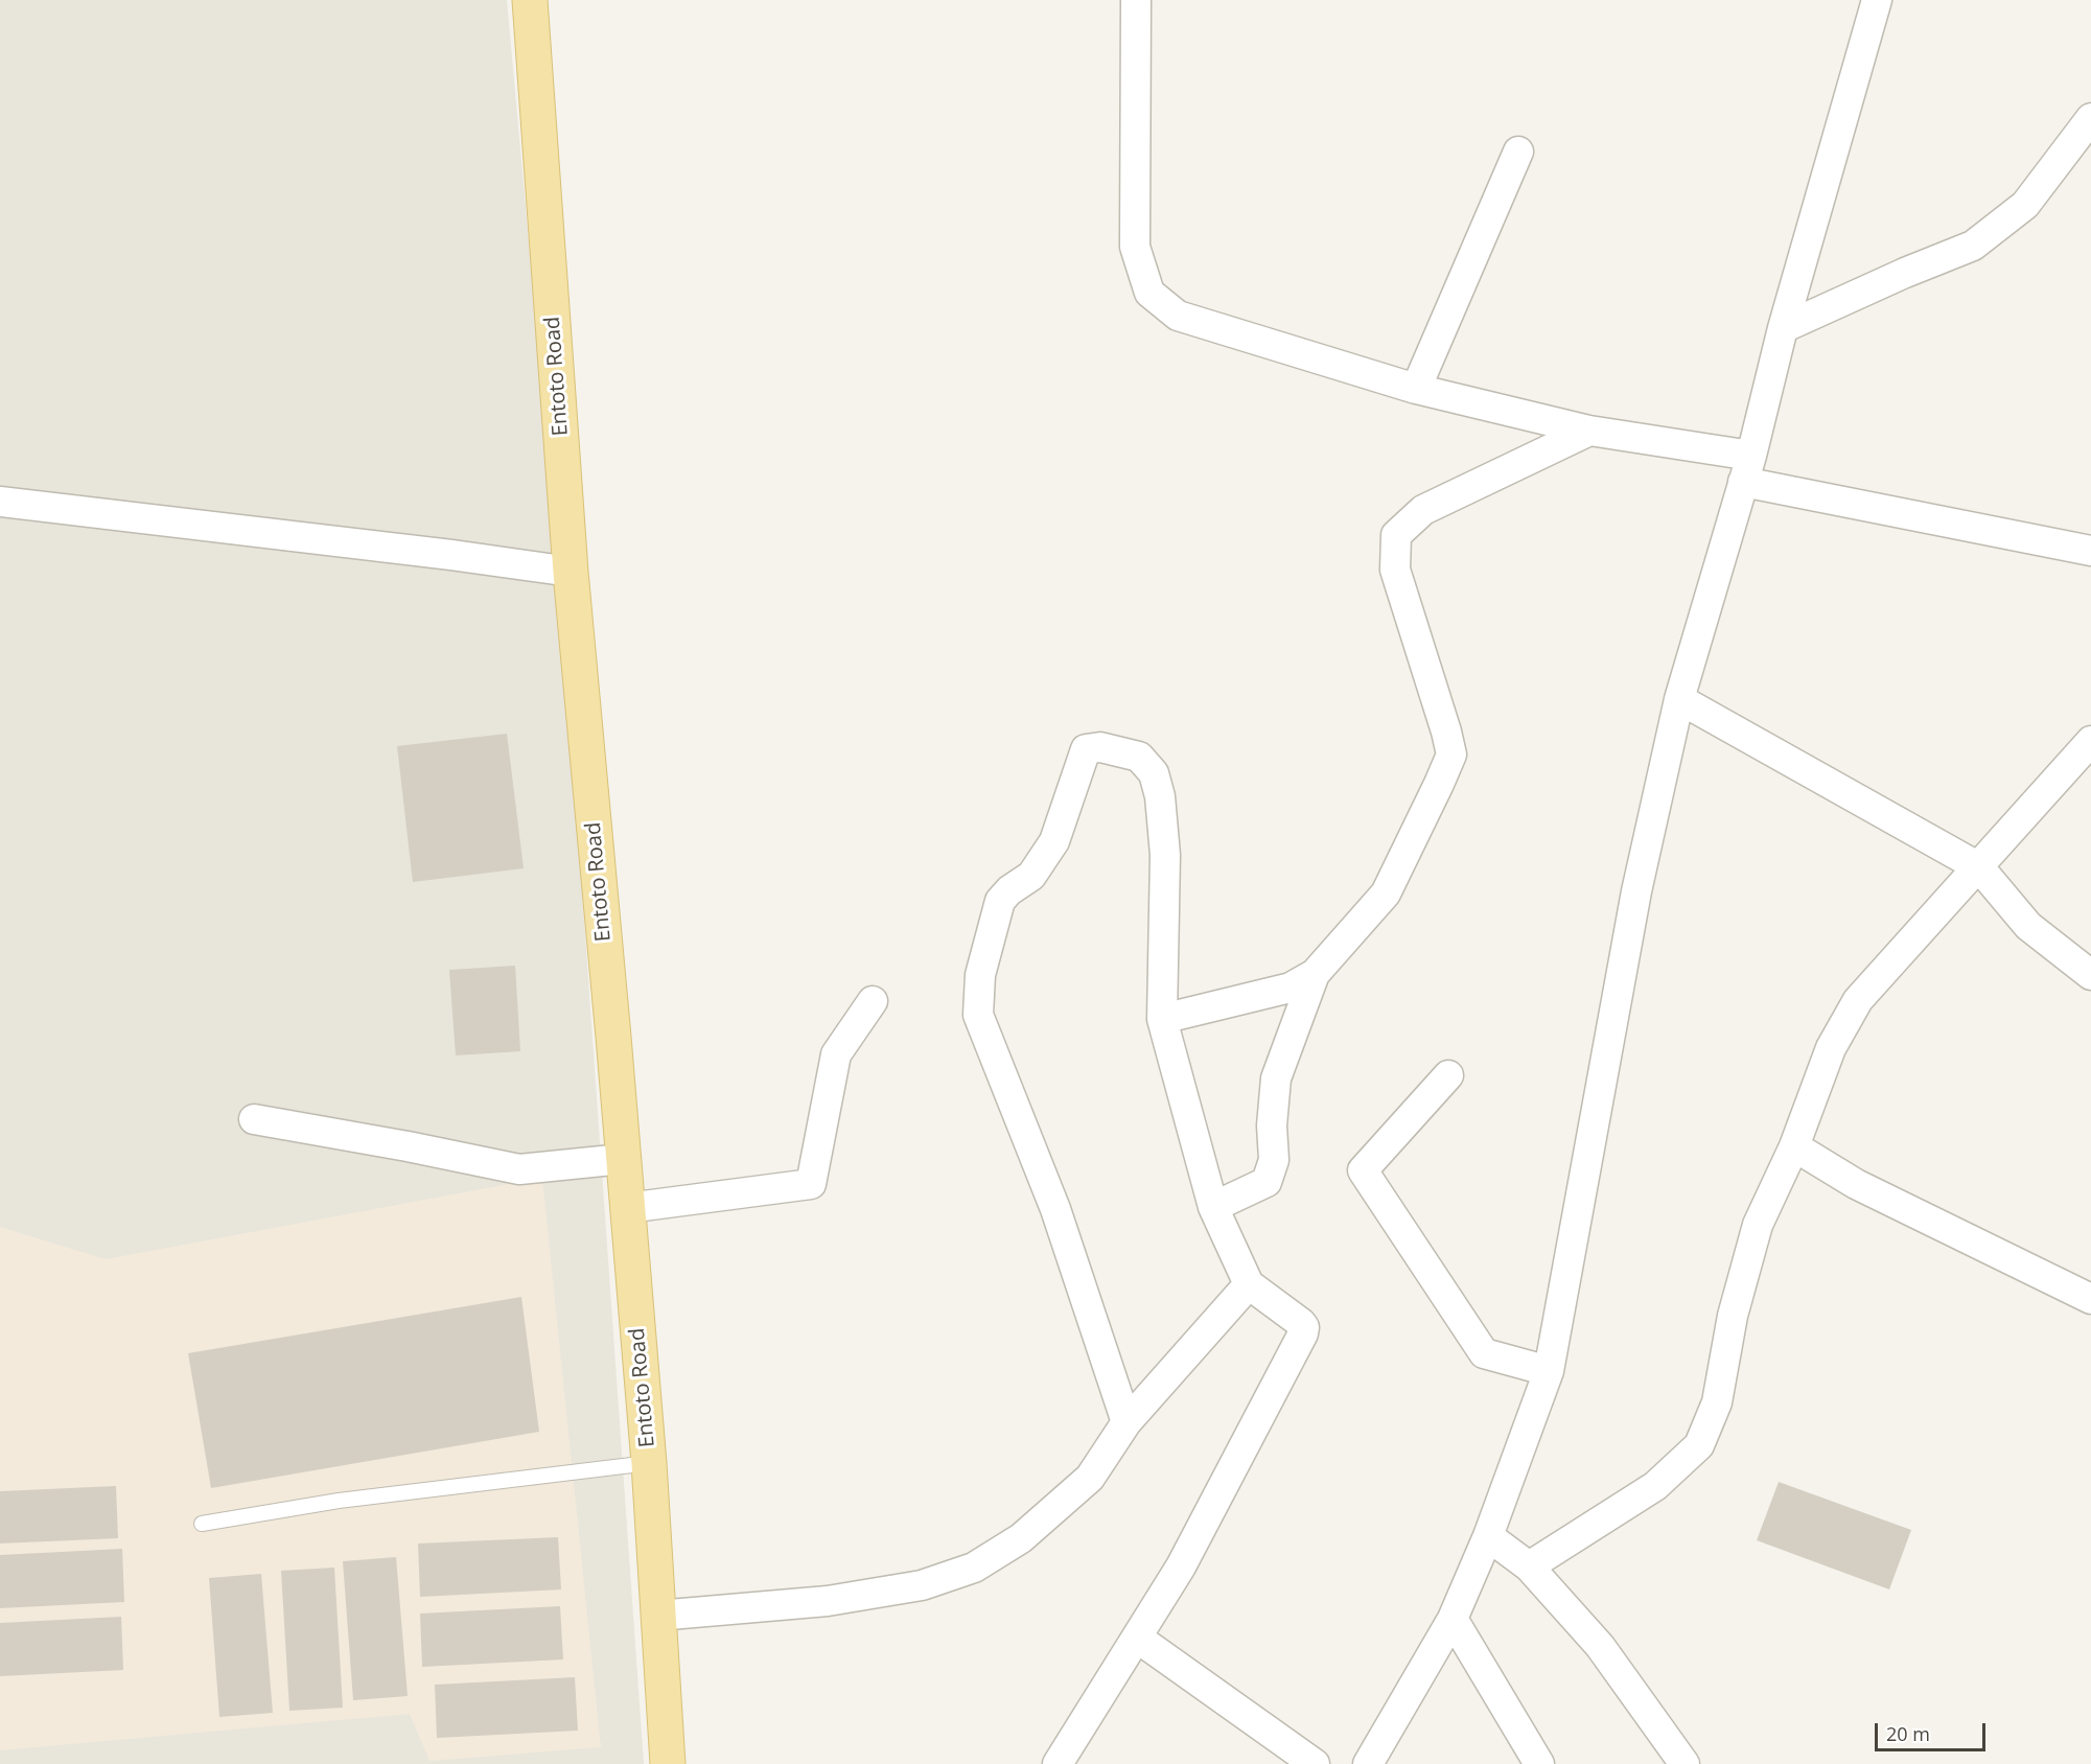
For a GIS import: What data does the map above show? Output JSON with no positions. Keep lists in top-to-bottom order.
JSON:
{
  "streets": {
    "main road": ["Entoto Road"]
  },
  "scale_bar": "20 m"
}
